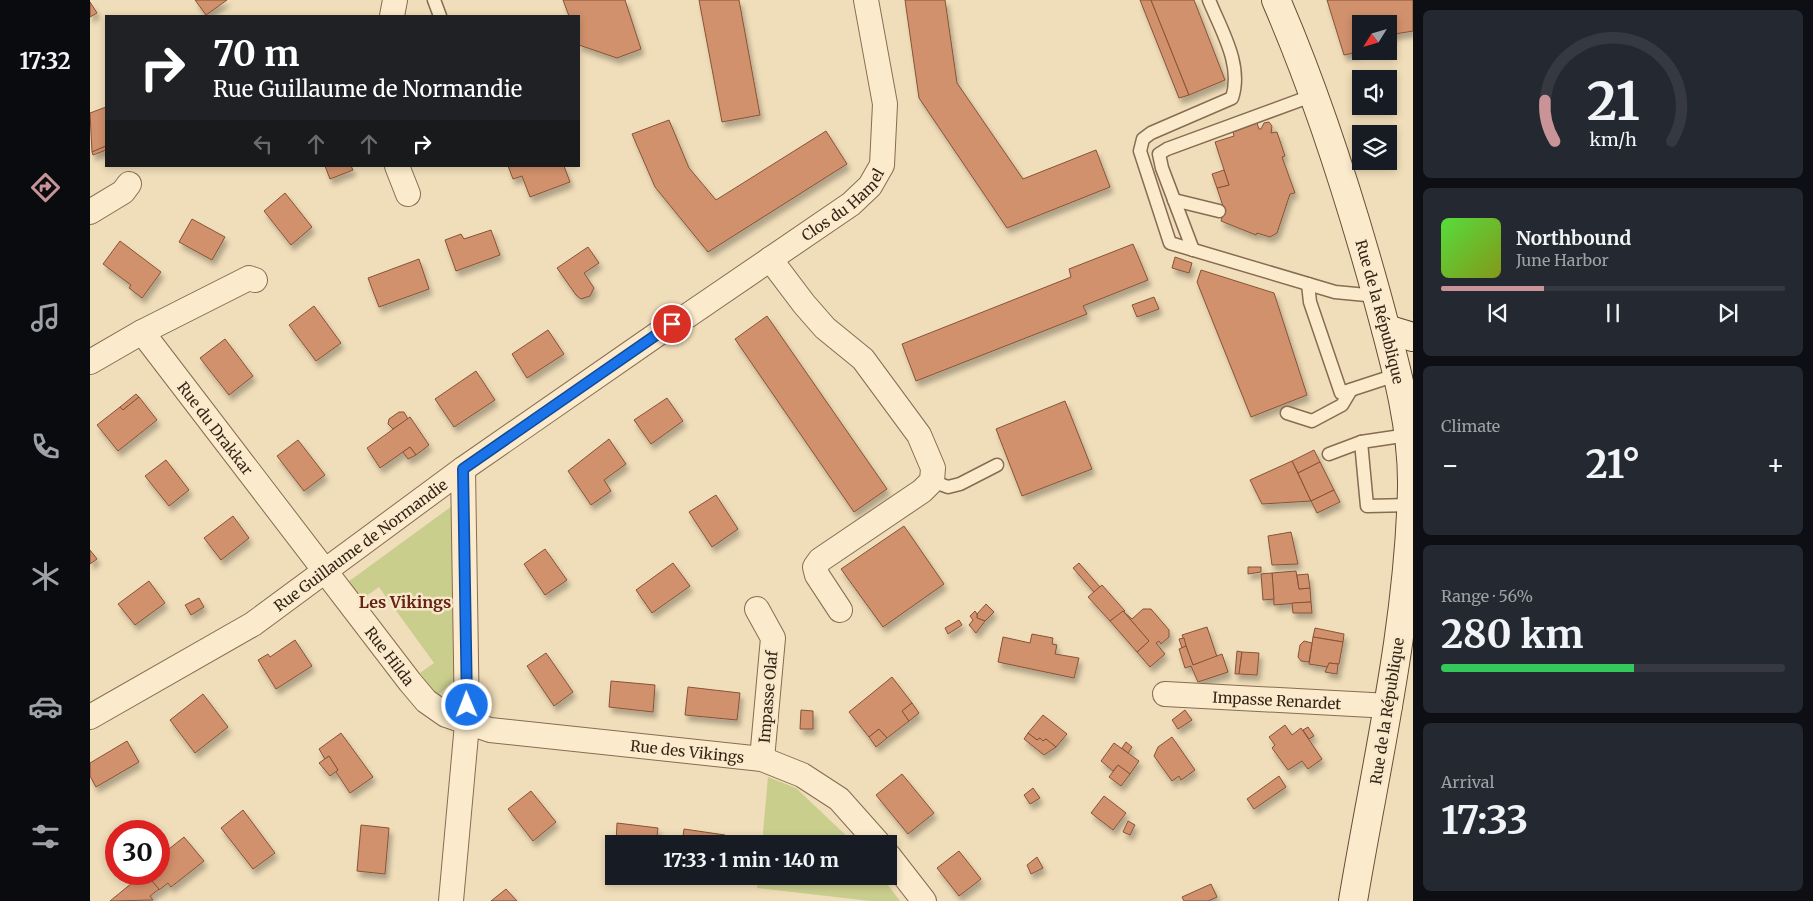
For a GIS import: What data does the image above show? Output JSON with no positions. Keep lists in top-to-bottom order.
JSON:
{
  "streets": {
    "main road": ["Rue de la République"],
    "street": [
      "Clos du Hamel",
      "Rue du Drakkar",
      "Rue Guillaume de Normandie",
      "Rue Hilda",
      "Impasse Olaf",
      "Impasse Renardet",
      "Rue des Vikings"
    ]
  },
  "crossings": [
    ["Clos du Hamel", "Rue Guillaume de Normandie"],
    ["Rue de la République", "Impasse Renardet"],
    ["Rue du Drakkar", "Rue Guillaume de Normandie"],
    ["Rue du Drakkar", "Rue Hilda"],
    ["Rue Guillaume de Normandie", "Rue Hilda"],
    ["Rue Hilda", "Rue des Vikings"],
    ["Impasse Olaf", "Rue des Vikings"]
  ],
  "districts": ["Les Vikings"],
  "north": "bottom left",
  "page": {
    "tabs": "17:32",
    "turn": ["70 m", "Rue Guillaume de Normandie"],
    "song": ["Northbound", "June Harbor"],
    "tile": [
      "Climate",
      ["Range · 56%", "280 km"],
      ["Arrival", "17:33"]
    ],
    "heat": ["−", "21°", "+"],
    "limit": "30",
    "trip": "17:33 · 1 min · 140 m",
    "gauge": ["21", "km/h"]
  }
}
